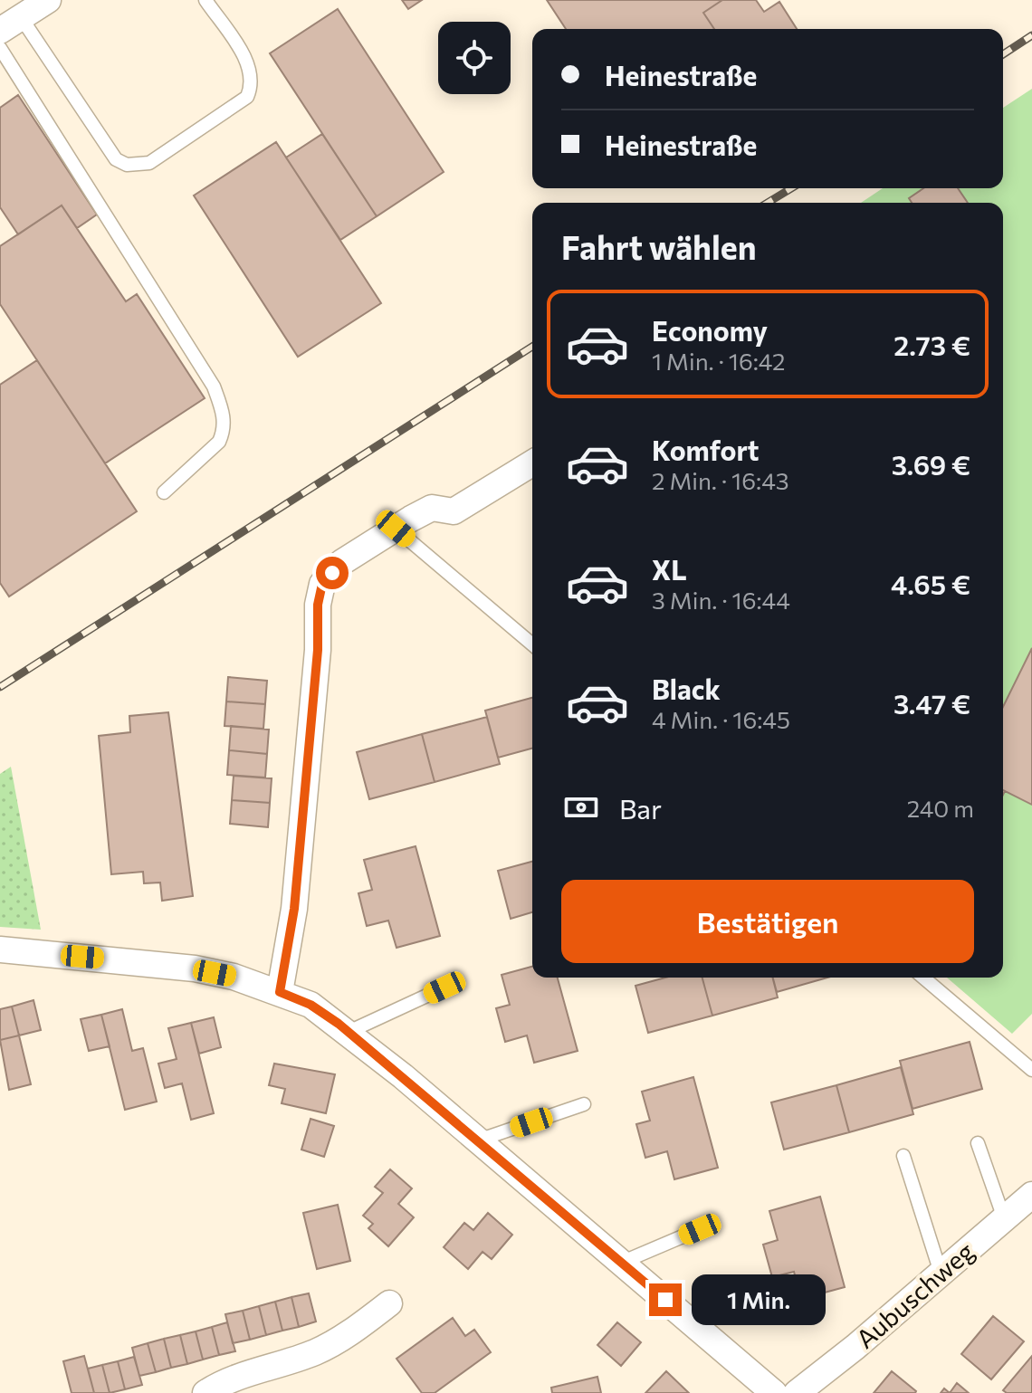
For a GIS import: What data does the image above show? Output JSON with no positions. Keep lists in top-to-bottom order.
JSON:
{
  "streets": {
    "street": ["Aubuschweg"]
  },
  "page": {
    "banner": ["Heinestraße", "Heinestraße"],
    "heading": "Fahrt wählen",
    "list": [
      {
        "name": "Economy",
        "note": "1 Min. · 16:42",
        "value": "2.73 €"
      },
      {
        "name": "Komfort",
        "note": "2 Min. · 16:43",
        "value": "3.69 €"
      },
      {
        "name": "XL",
        "note": "3 Min. · 16:44",
        "value": "4.65 €"
      },
      {
        "name": "Black",
        "note": "4 Min. · 16:45",
        "value": "3.47 €"
      }
    ],
    "pay": ["Bar", "240 m"],
    "buttons": "Bestätigen",
    "bubble": "1 Min."
  }
}
